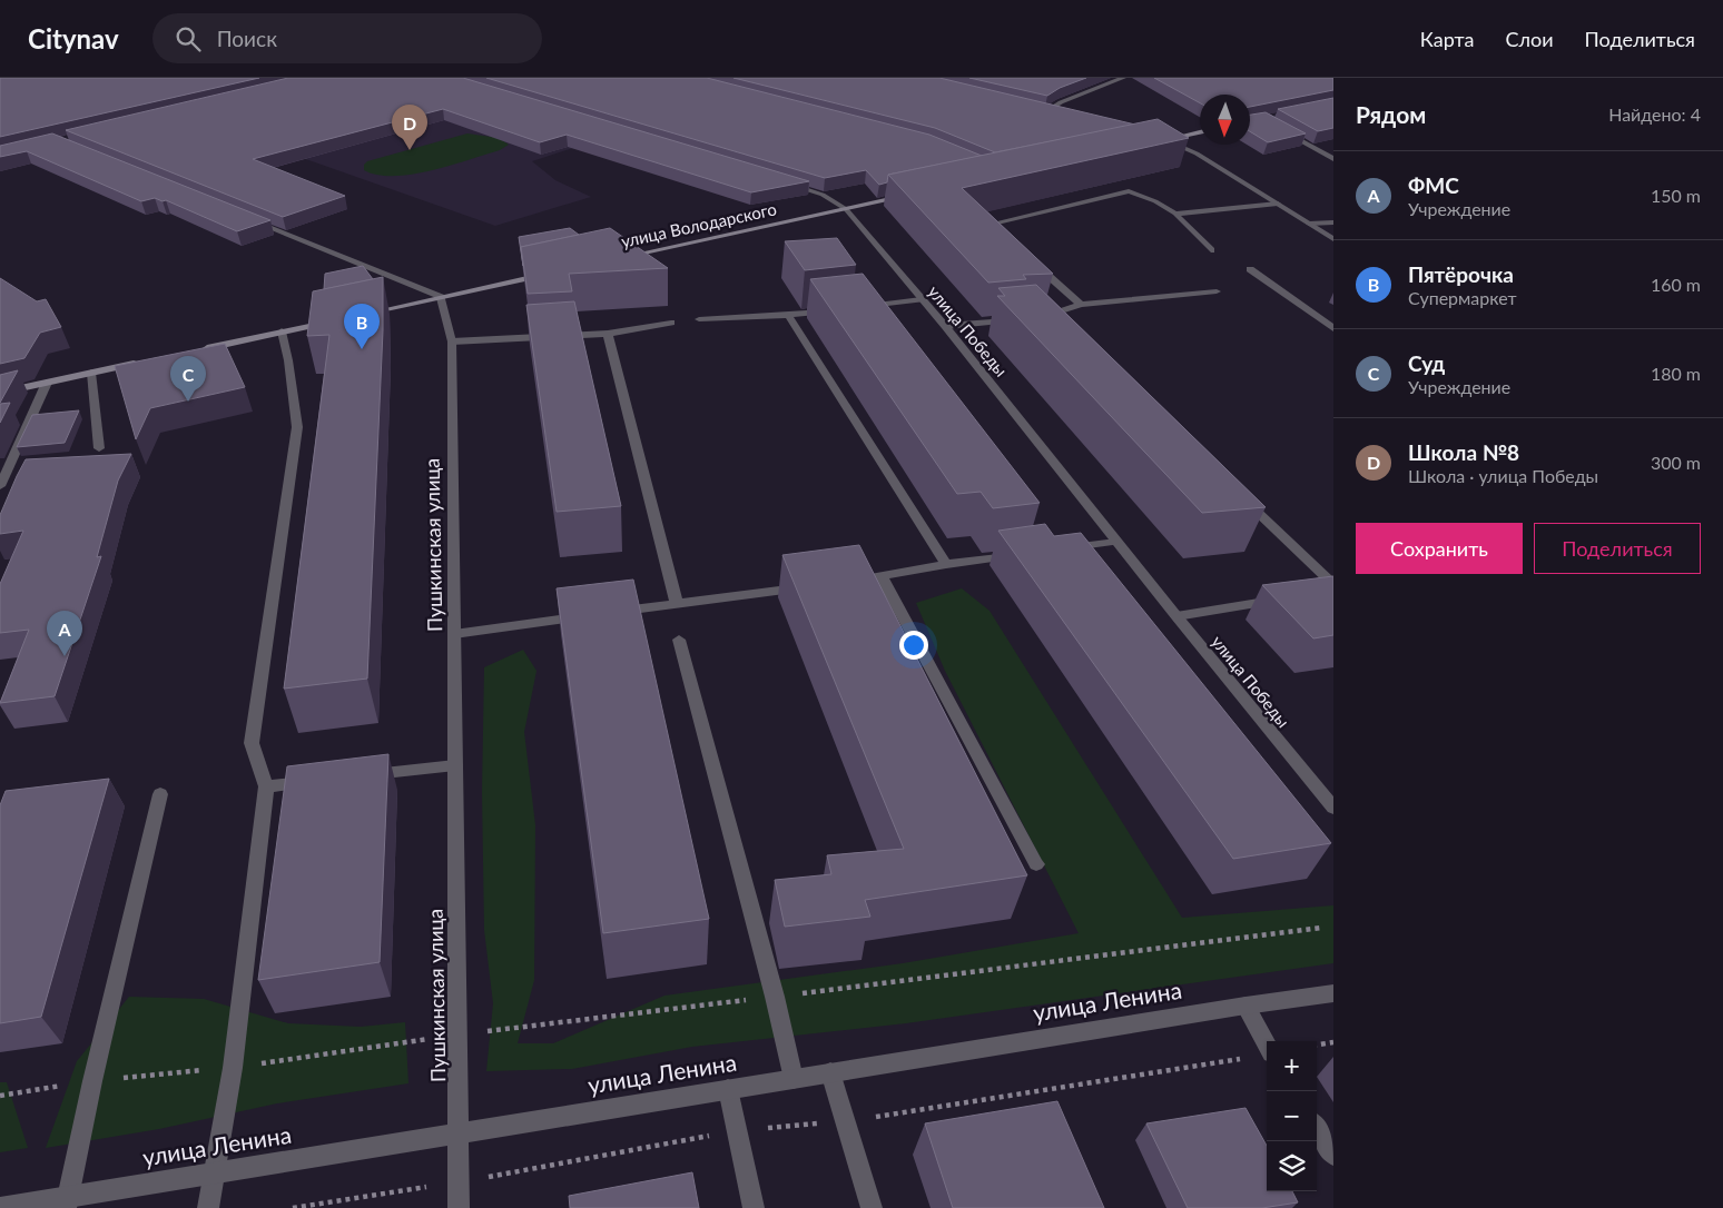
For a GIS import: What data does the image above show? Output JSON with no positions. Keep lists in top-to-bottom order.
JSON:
{
  "streets": {
    "main road": ["улица Володарского"],
    "street": ["улица Победы", "Пушкинская улица", "улица Ленина"]
  },
  "crossings": [
    ["улица Володарского", "улица Победы"],
    ["Пушкинская улица", "улица Ленина"]
  ],
  "north": "bottom",
  "page": {
    "header": "Citynav",
    "search": "Поиск",
    "nav": ["Карта", "Слои", "Поделиться"],
    "heading": ["Рядом", "Найдено: 4"],
    "pins": [
      "D",
      "B",
      "C",
      "A"
    ],
    "list": [
      {
        "mark": "A",
        "name": "ФМС",
        "note": "Учреждение",
        "value": "150 m"
      },
      {
        "mark": "B",
        "name": "Пятёрочка",
        "note": "Супермаркет",
        "value": "160 m"
      },
      {
        "mark": "C",
        "name": "Суд",
        "note": "Учреждение",
        "value": "180 m"
      },
      {
        "mark": "D",
        "name": "Школа №8",
        "note": "Школа · улица Победы",
        "value": "300 m"
      }
    ],
    "buttons": ["Сохранить", "Поделиться"],
    "map_buttons": ["+", "−"]
  }
}
